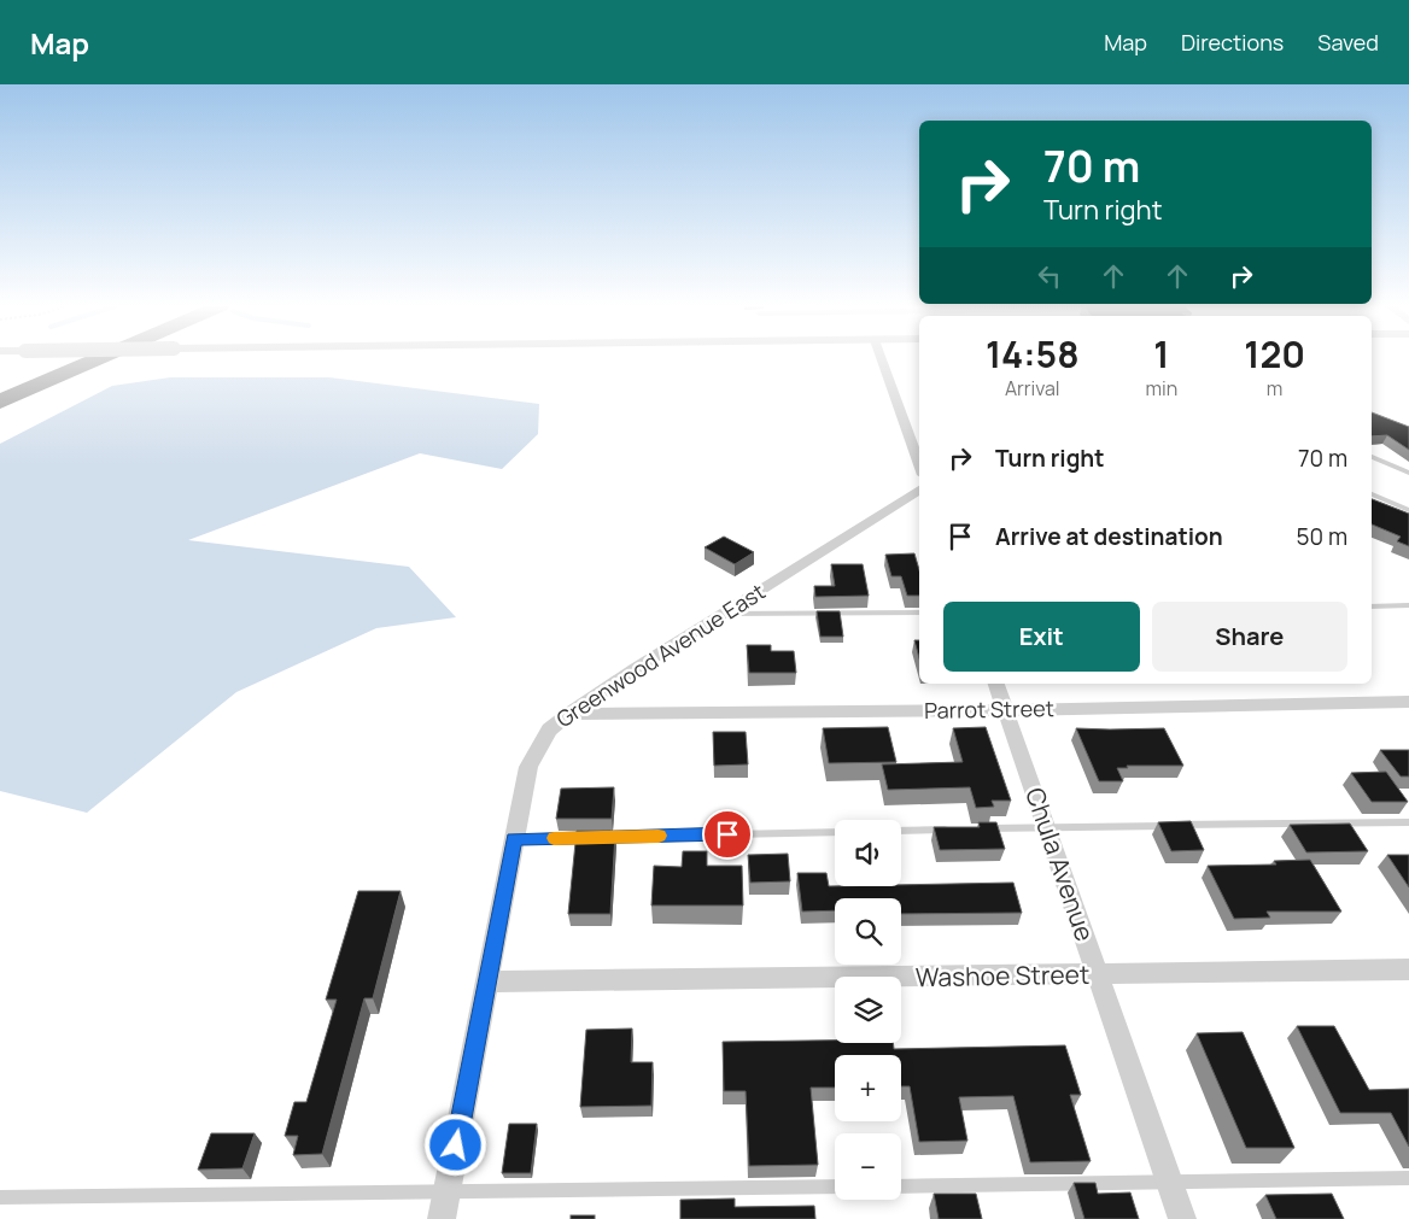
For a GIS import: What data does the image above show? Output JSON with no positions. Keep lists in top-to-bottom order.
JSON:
{
  "streets": {
    "street": [
      "Greenwood Avenue East",
      "Parrot Street",
      "Chula Avenue",
      "Washoe Street"
    ]
  },
  "crossings": [
    ["Greenwood Avenue East", "Parrot Street"],
    ["Greenwood Avenue East", "Washoe Street"],
    ["Parrot Street", "Chula Avenue"],
    ["Chula Avenue", "Washoe Street"]
  ],
  "page": {
    "header": "Map",
    "nav": ["Map", "Directions", "Saved"],
    "turn": ["70 m", "Turn right"],
    "eta": [
      "14:58",
      "Arrival",
      "1",
      "min",
      "120",
      "m"
    ],
    "list": [
      {
        "name": "Turn right",
        "value": "70 m"
      },
      {
        "name": "Arrive at destination",
        "value": "50 m"
      }
    ],
    "buttons": ["Exit", "Share"],
    "map_buttons": ["+", "−"]
  }
}
